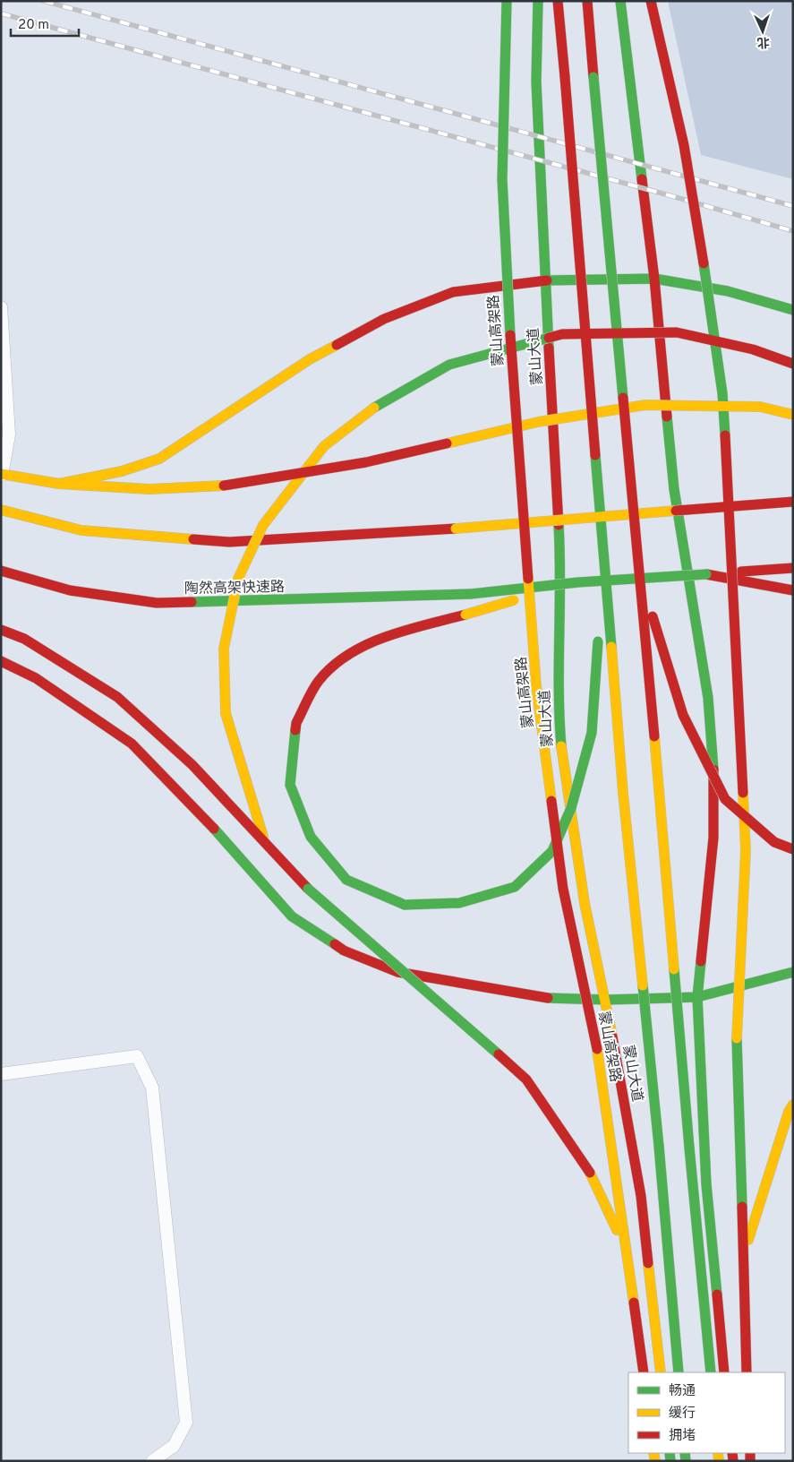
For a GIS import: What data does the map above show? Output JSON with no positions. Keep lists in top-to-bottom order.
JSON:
{
  "streets": {
    "main road": ["蒙山高架路", "蒙山大道", "陶然高架快速路"]
  },
  "legend": ["畅通", "缓行", "拥堵"],
  "scale_bar": "20 m",
  "north": "bottom"
}
